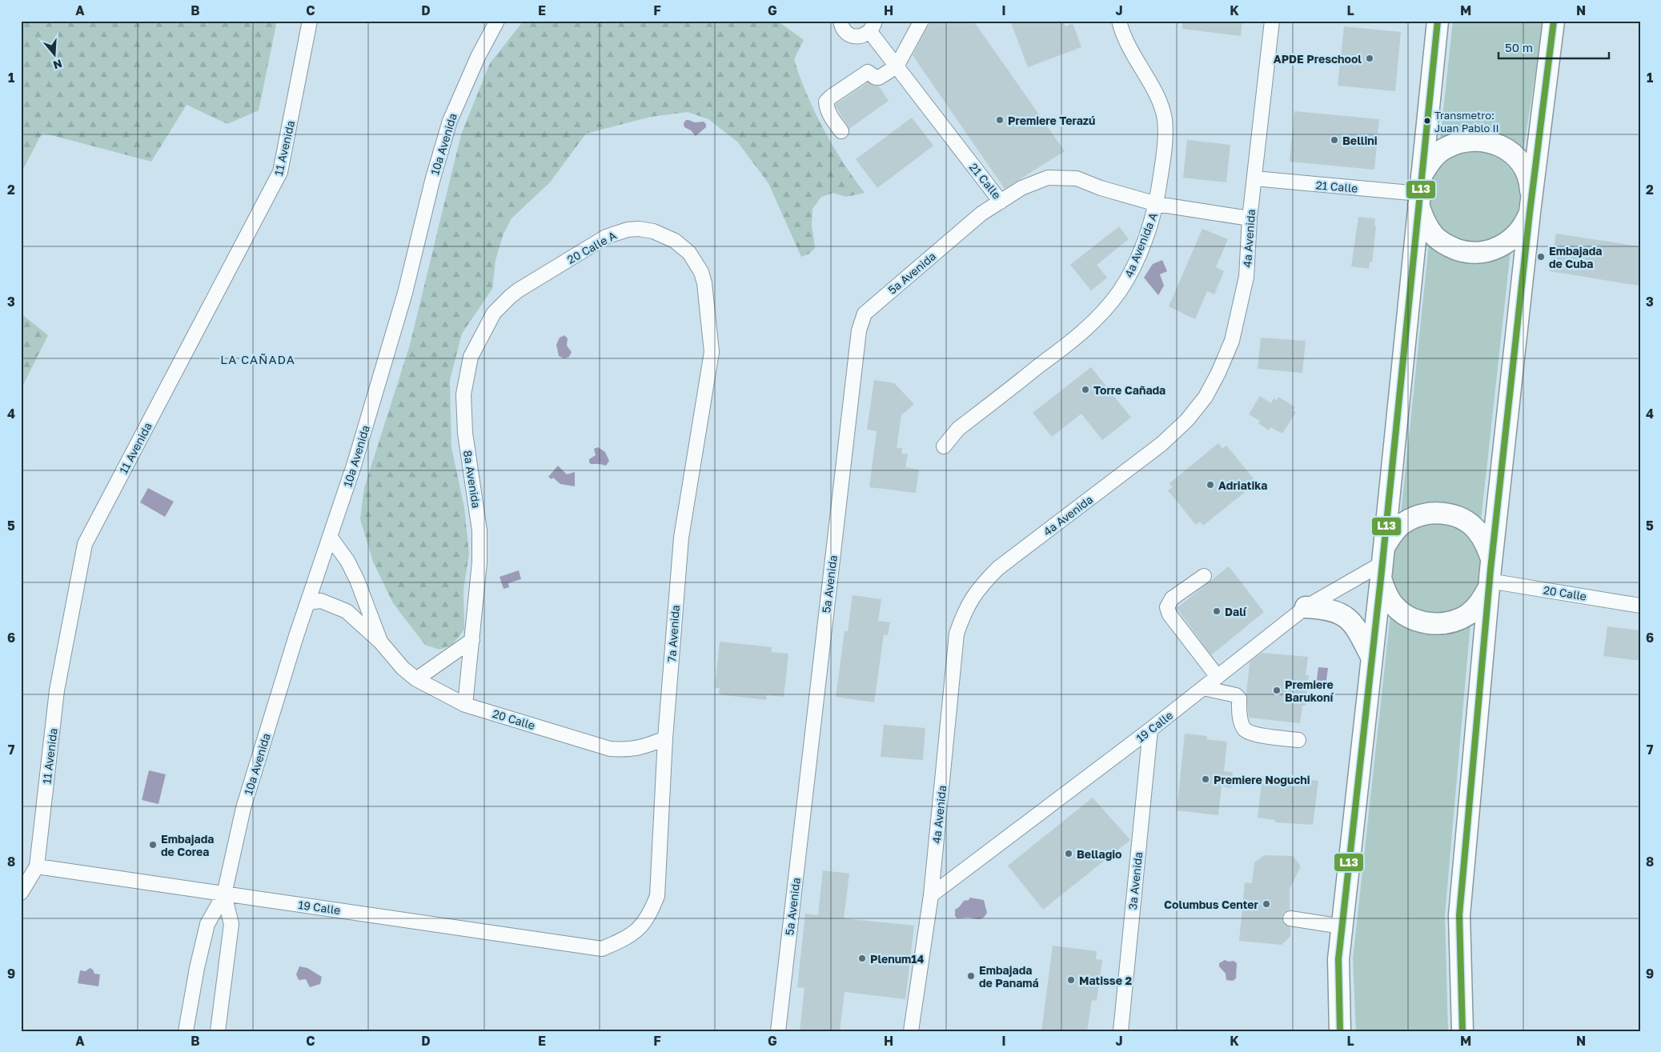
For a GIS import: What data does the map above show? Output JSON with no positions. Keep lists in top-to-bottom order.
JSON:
{
  "streets": {
    "street": [
      "10a Avenida",
      "11 Avenida",
      "21 Calle",
      "4a Avenida",
      "4a Avenida A",
      "20 Calle A",
      "5a Avenida",
      "8a Avenida",
      "20 Calle",
      "7a Avenida",
      "19 Calle",
      "3a Avenida"
    ]
  },
  "crossings": [
    ["10a Avenida", "20 Calle"],
    ["10a Avenida", "19 Calle"],
    ["11 Avenida", "19 Calle"],
    ["21 Calle", "4a Avenida"],
    ["21 Calle", "4a Avenida A"],
    ["21 Calle", "5a Avenida"],
    ["4a Avenida", "19 Calle"],
    ["20 Calle A", "8a Avenida"],
    ["20 Calle A", "7a Avenida"],
    ["8a Avenida", "20 Calle"],
    ["20 Calle", "7a Avenida"],
    ["20 Calle", "19 Calle"],
    ["7a Avenida", "19 Calle"],
    ["19 Calle", "3a Avenida"]
  ],
  "districts": ["LA CAÑADA"],
  "places": [
    "APDE Preschool",
    "Premiere Terazú",
    "Transmetro: Juan Pablo II",
    "Bellini",
    "Embajada de Cuba",
    "Torre Cañada",
    "Adriatika",
    "Dalí",
    "Premiere Barukoní",
    "Premiere Noguchi",
    "Embajada de Corea",
    "Bellagio",
    "Columbus Center",
    "Plenum14",
    "Embajada de Panamá",
    "Matisse 2"
  ],
  "lines": ["transit line L13"],
  "scale_bar": "50 m",
  "north": "bottom",
  "grid": {
    "columns": [
      "A",
      "B",
      "C",
      "D",
      "E",
      "F",
      "G",
      "H",
      "I",
      "J",
      "K",
      "L",
      "M",
      "N"
    ],
    "rows": [
      "1",
      "2",
      "3",
      "4",
      "5",
      "6",
      "7",
      "8",
      "9"
    ]
  }
}
